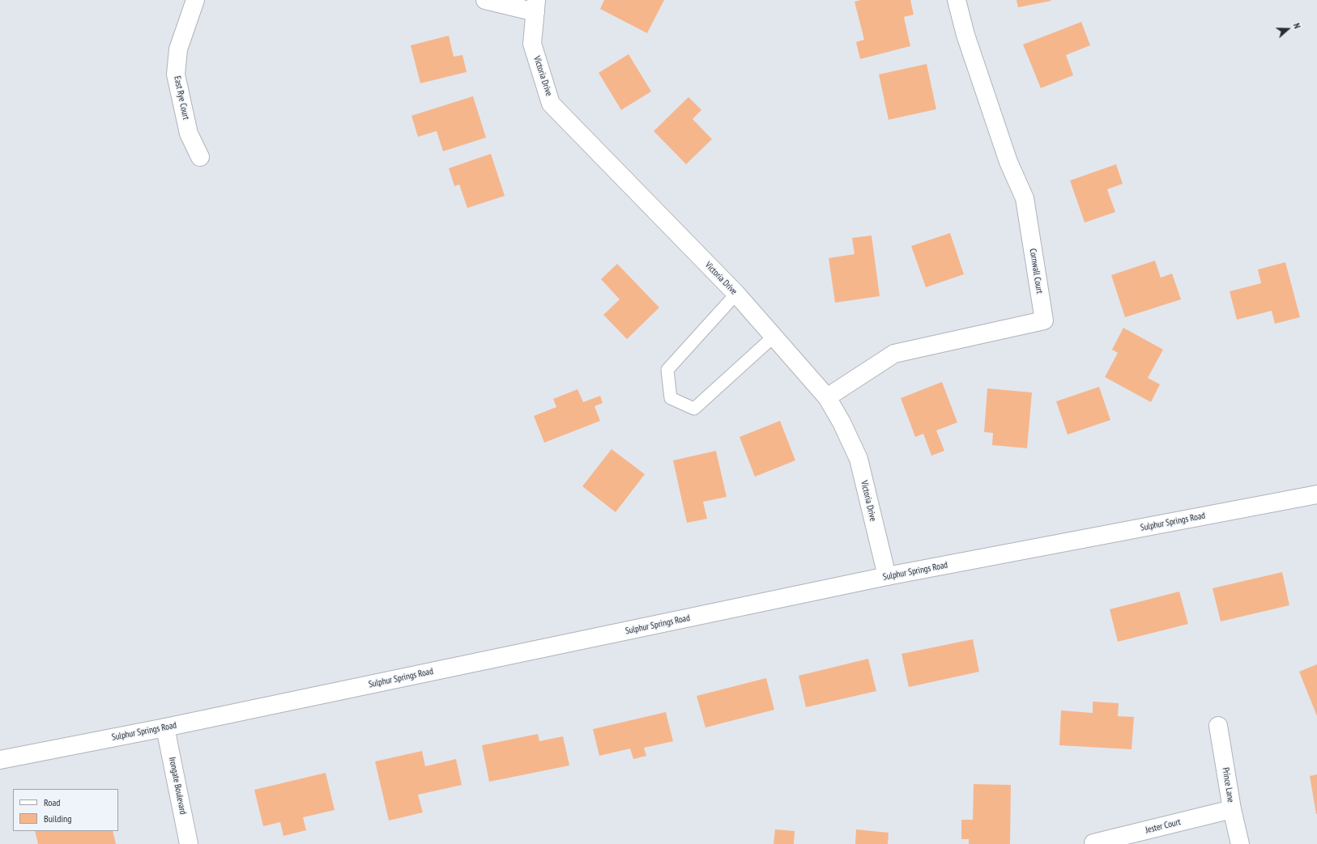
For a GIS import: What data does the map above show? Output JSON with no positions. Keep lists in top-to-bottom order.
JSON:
{
  "streets": {
    "street": [
      "Victoria Drive",
      "East Rye Court",
      "Cornwall Court",
      "Sulphur Springs Road",
      "Prince Lane",
      "Irongate Boulevard",
      "Jester Court"
    ]
  },
  "crossings": [
    ["Victoria Drive", "Cornwall Court"],
    ["Victoria Drive", "Sulphur Springs Road"],
    ["Sulphur Springs Road", "Irongate Boulevard"],
    ["Prince Lane", "Jester Court"]
  ],
  "legend": ["Road", "Building"],
  "north": "right"
}
